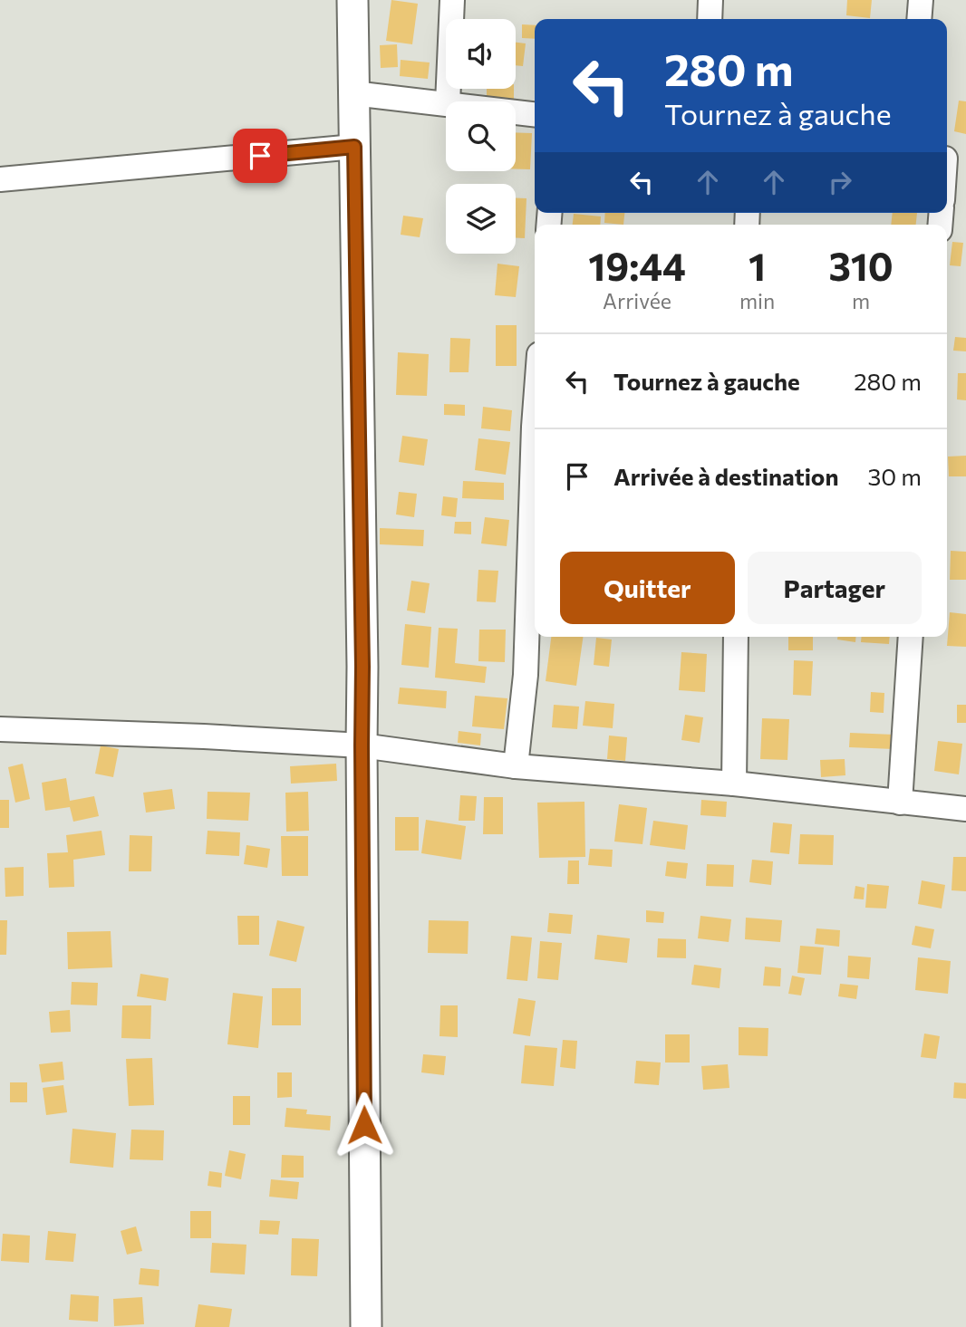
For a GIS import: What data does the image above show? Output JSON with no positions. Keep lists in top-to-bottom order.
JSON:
{
  "page": {
    "turn": ["280 m", "Tournez à gauche"],
    "eta": [
      "19:44",
      "Arrivée",
      "1",
      "min",
      "310",
      "m"
    ],
    "list": [
      {
        "name": "Tournez à gauche",
        "value": "280 m"
      },
      {
        "name": "Arrivée à destination",
        "value": "30 m"
      }
    ],
    "buttons": ["Quitter", "Partager"]
  }
}
